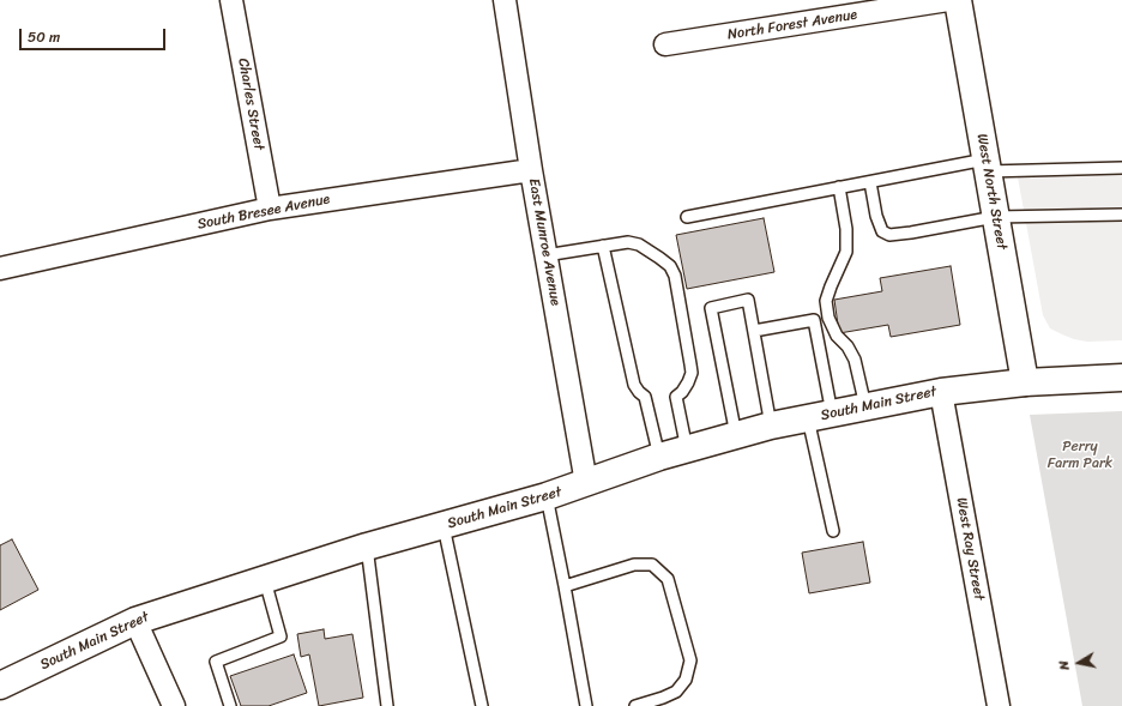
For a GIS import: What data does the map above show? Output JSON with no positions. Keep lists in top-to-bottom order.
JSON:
{
  "streets": {
    "main road": ["West North Street", "South Main Street"],
    "street": [
      "North Forest Avenue",
      "Charles Street",
      "South Bresee Avenue",
      "East Munroe Avenue",
      "West Ray Street"
    ]
  },
  "crossings": [
    ["Charles Street", "South Bresee Avenue"],
    ["West North Street", "South Main Street"],
    ["South Bresee Avenue", "East Munroe Avenue"],
    ["East Munroe Avenue", "South Main Street"],
    ["South Main Street", "West Ray Street"]
  ],
  "parks": ["Perry Farm Park"],
  "scale_bar": "50 m",
  "north": "left"
}
